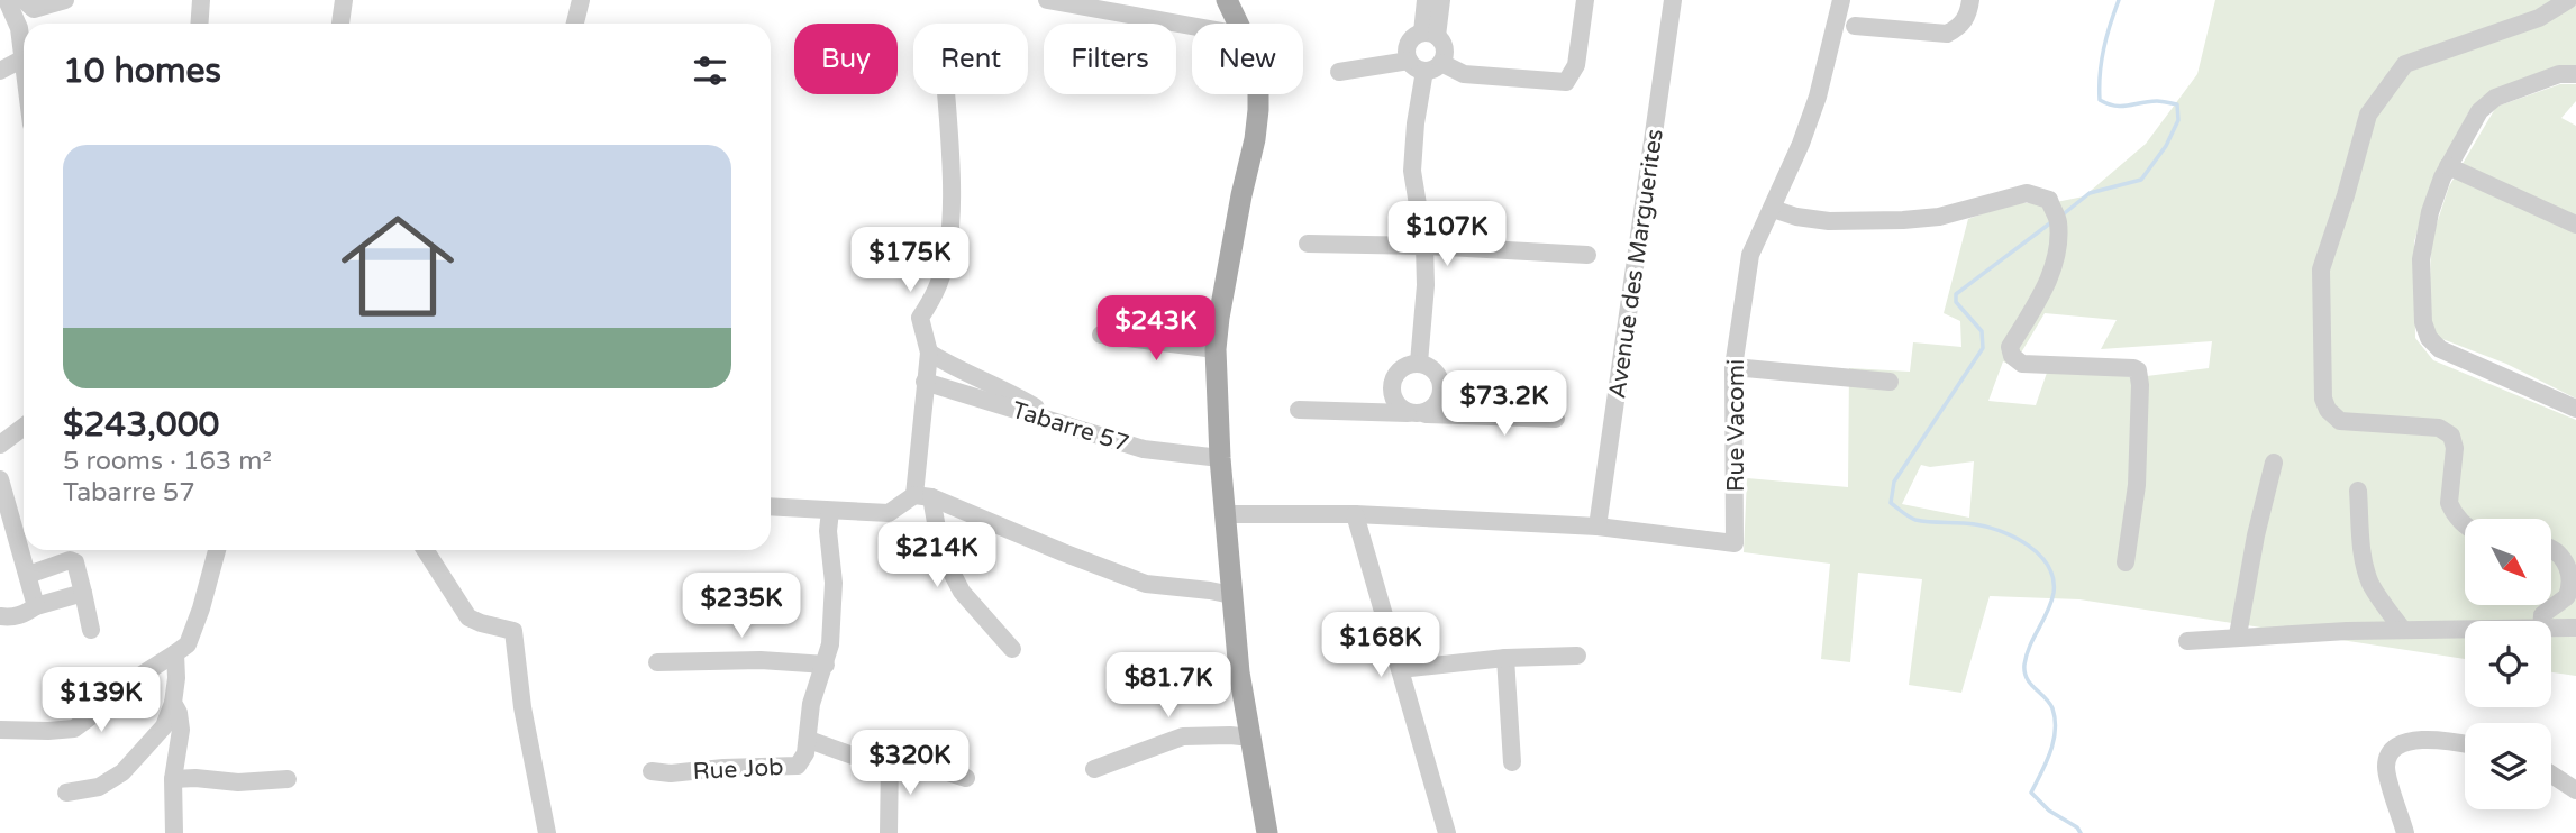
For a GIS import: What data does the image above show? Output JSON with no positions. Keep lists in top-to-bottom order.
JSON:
{
  "streets": {
    "street": [
      "Avenue des Marguerites",
      "Rue Vacomi",
      "Tabarre 57",
      "Rue Job"
    ]
  },
  "crossings": [
    ["Avenue des Marguerites", "Rue Vacomi"]
  ],
  "north": "bottom right",
  "page": {
    "chip": [
      "Buy",
      "Rent",
      "Filters",
      "New"
    ],
    "heading": "10 homes",
    "list": [
      {
        "name": "$243,000",
        "note": "5 rooms · 163 m² · Tabarre 57"
      }
    ],
    "price": [
      "$107K",
      "$175K",
      "$243K",
      "$73.2K",
      "$214K",
      "$235K",
      "$168K",
      "$81.7K",
      "$139K",
      "$320K"
    ]
  }
}
